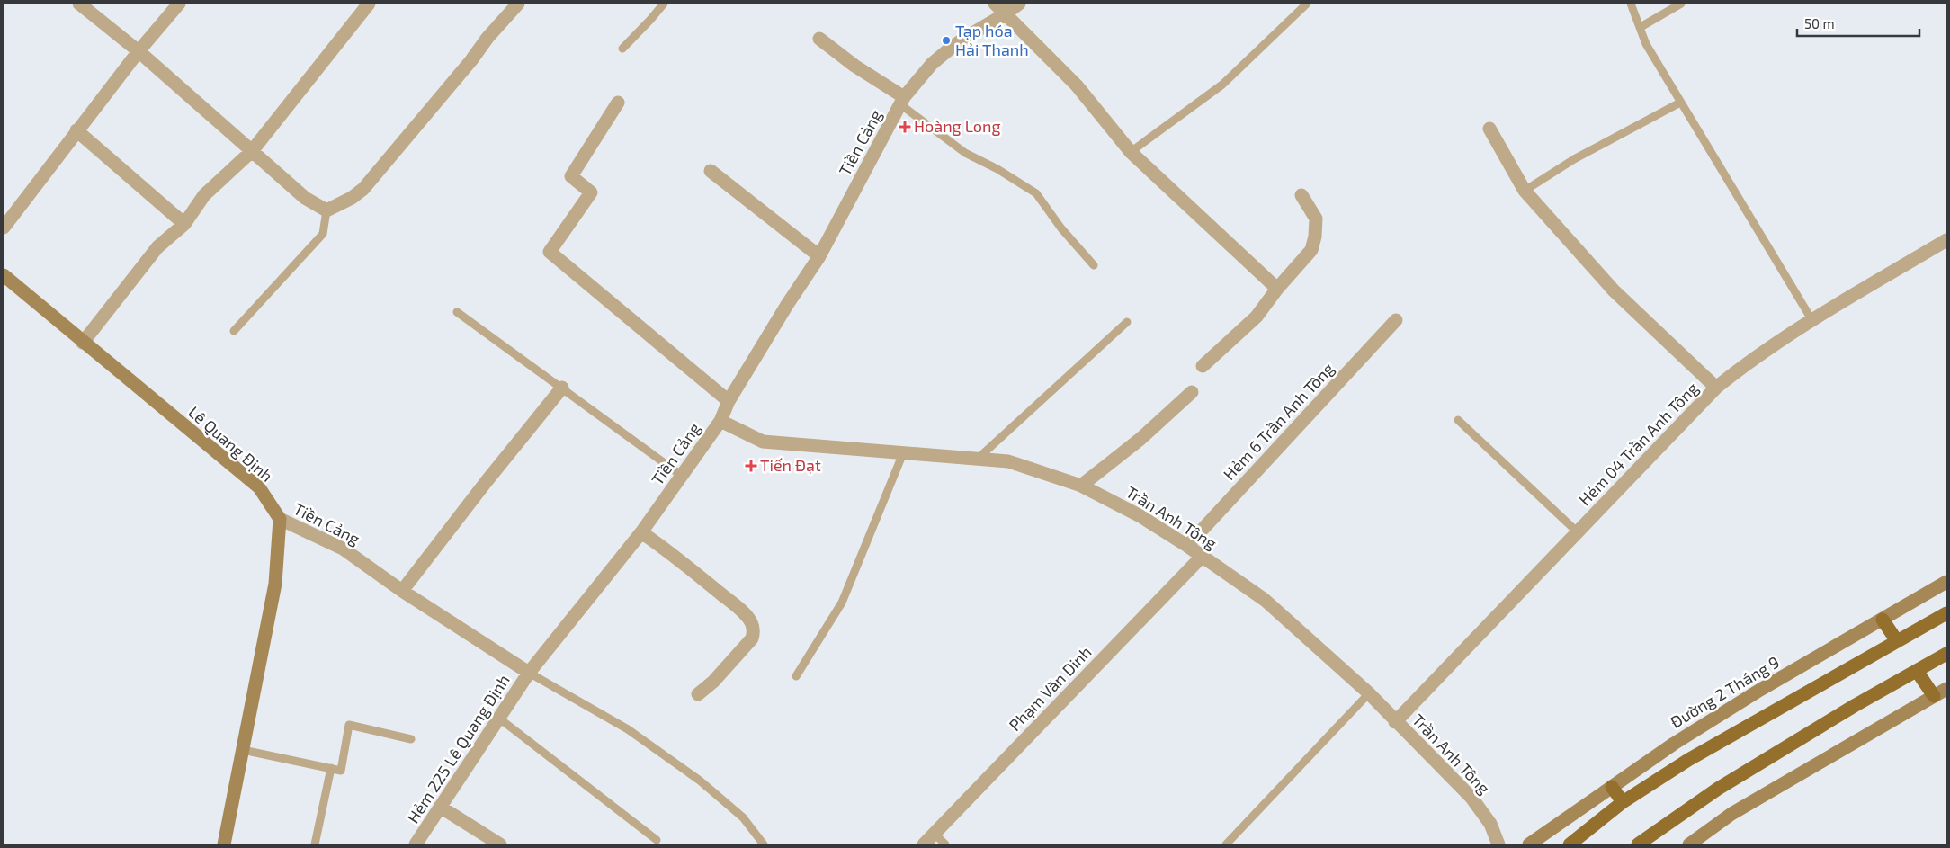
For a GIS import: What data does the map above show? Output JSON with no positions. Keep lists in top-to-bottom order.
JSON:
{
  "streets": {
    "main road": ["Lê Quang Định", "Đường 2 Tháng 9"],
    "street": [
      "Tiền Cảng",
      "Hẻm 6 Trần Anh Tông",
      "Hẻm 04 Trần Anh Tông",
      "Trần Anh Tông",
      "Phạm Văn Dinh",
      "Hẻm 225 Lê Quang Định"
    ]
  },
  "crossings": [
    ["Tiền Cảng", "Lê Quang Định"],
    ["Tiền Cảng", "Trần Anh Tông"],
    ["Tiền Cảng", "Hẻm 225 Lê Quang Định"],
    ["Hẻm 6 Trần Anh Tông", "Trần Anh Tông"],
    ["Hẻm 04 Trần Anh Tông", "Trần Anh Tông"],
    ["Trần Anh Tông", "Phạm Văn Dinh"]
  ],
  "places": {
    "other": ["Tạp hóa Hải Thanh"],
    "health": ["Hoàng Long", "Tiến Đạt"]
  },
  "scale_bar": "50 m"
}
